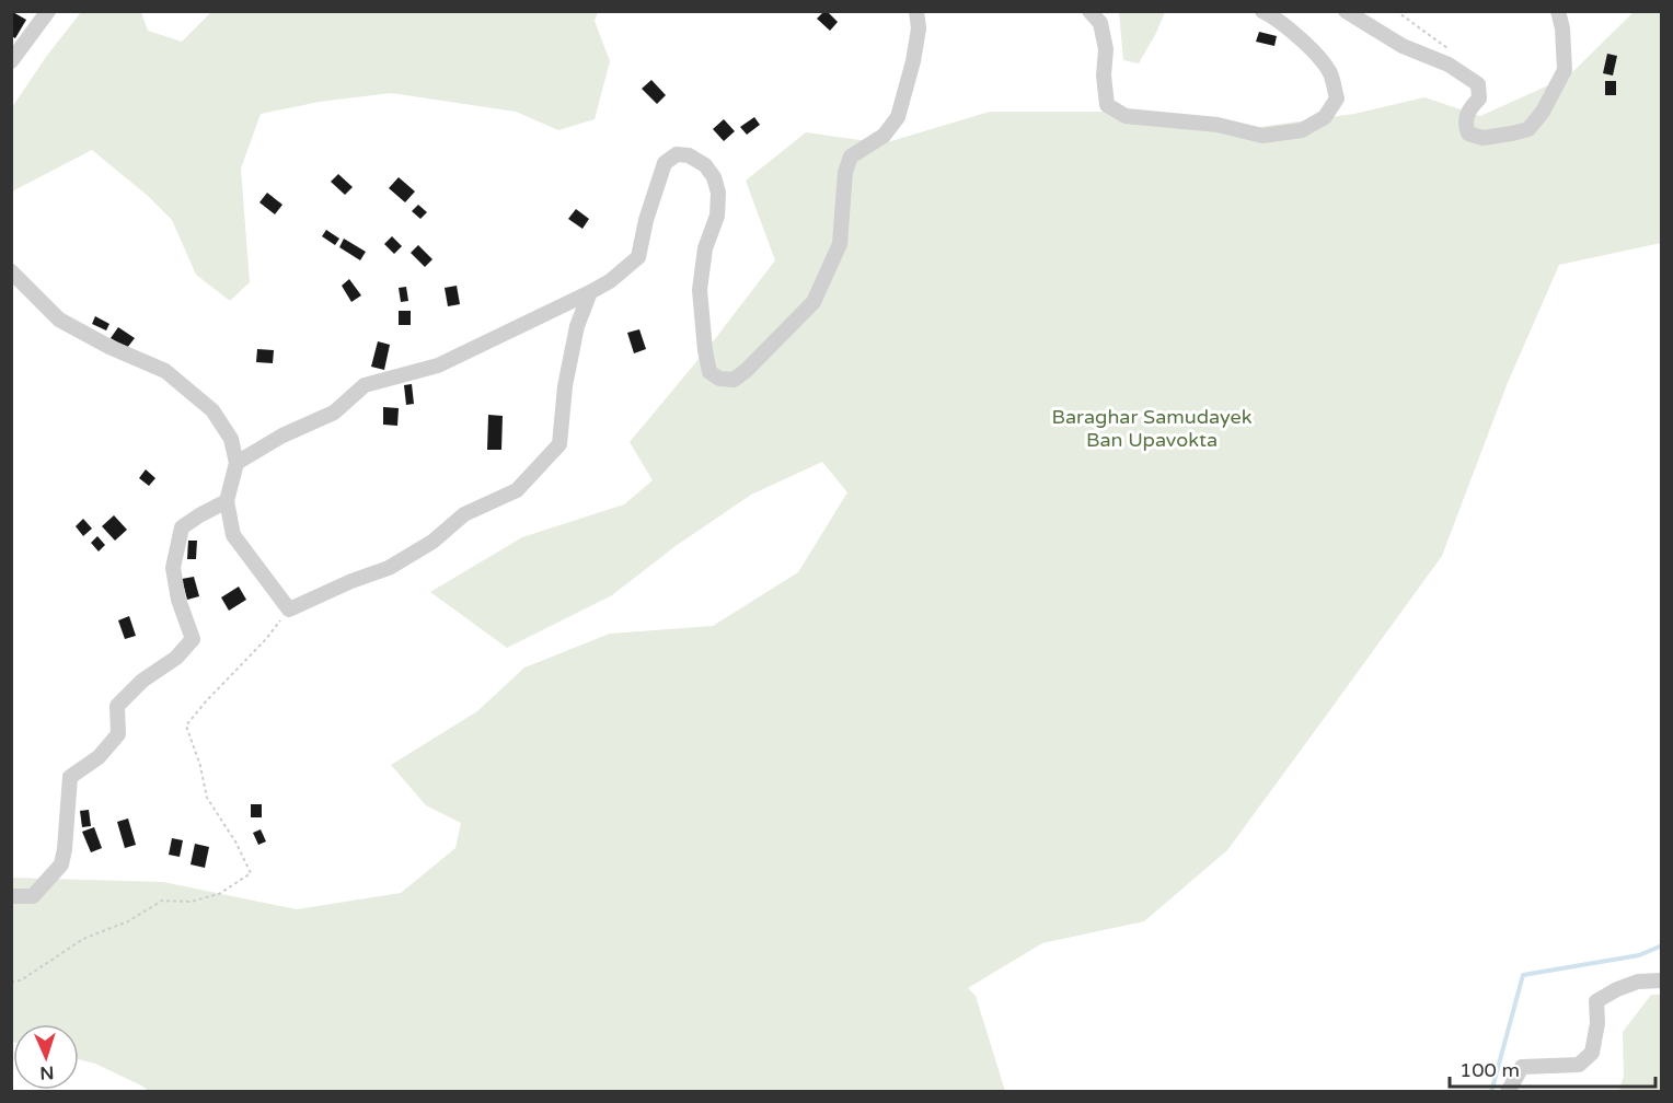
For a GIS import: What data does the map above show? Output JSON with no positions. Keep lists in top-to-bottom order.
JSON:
{
  "parks": ["Baraghar Samudayek Ban Upavokta"],
  "scale_bar": "100 m",
  "north": "bottom"
}
